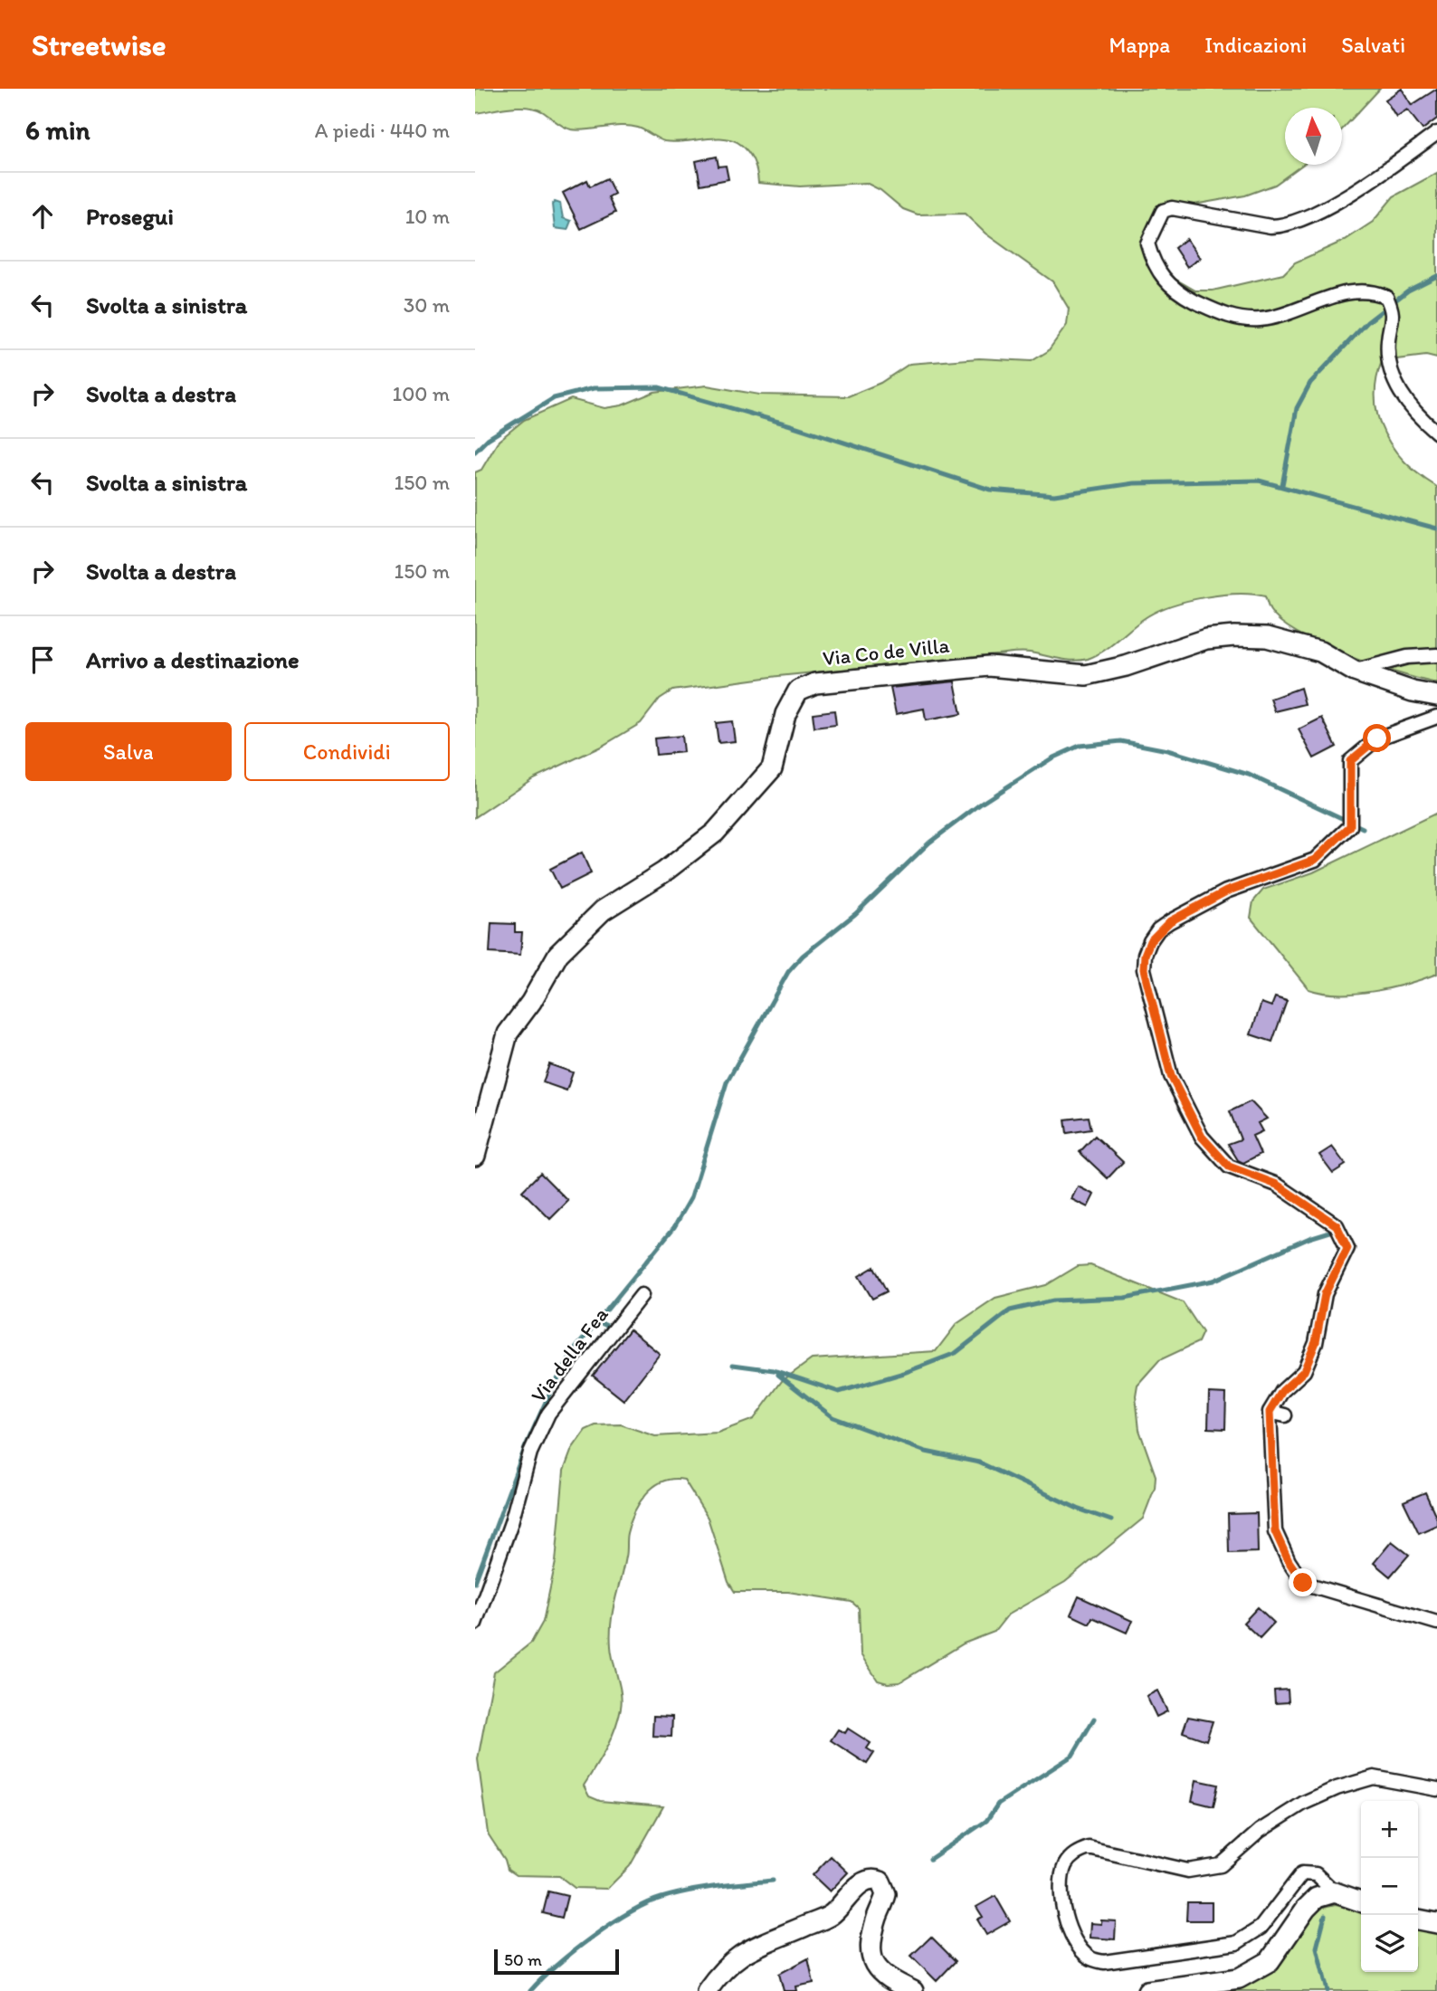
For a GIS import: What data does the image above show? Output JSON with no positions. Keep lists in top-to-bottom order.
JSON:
{
  "streets": {
    "street": ["Via Co de Villa", "Via della Fea"]
  },
  "scale_bar": "50 m",
  "north": "top",
  "page": {
    "header": "Streetwise",
    "nav": ["Mappa", "Indicazioni", "Salvati"],
    "heading": ["6 min", "A piedi · 440 m"],
    "list": [
      ["Prosegui", "10 m"],
      ["Svolta a sinistra", "30 m"],
      ["Svolta a destra", "100 m"],
      ["Svolta a sinistra", "150 m"],
      ["Svolta a destra", "150 m"],
      "Arrivo a destinazione"
    ],
    "buttons": ["Salva", "Condividi"],
    "map_buttons": ["+", "−"],
    "scale": "50 m"
  }
}
